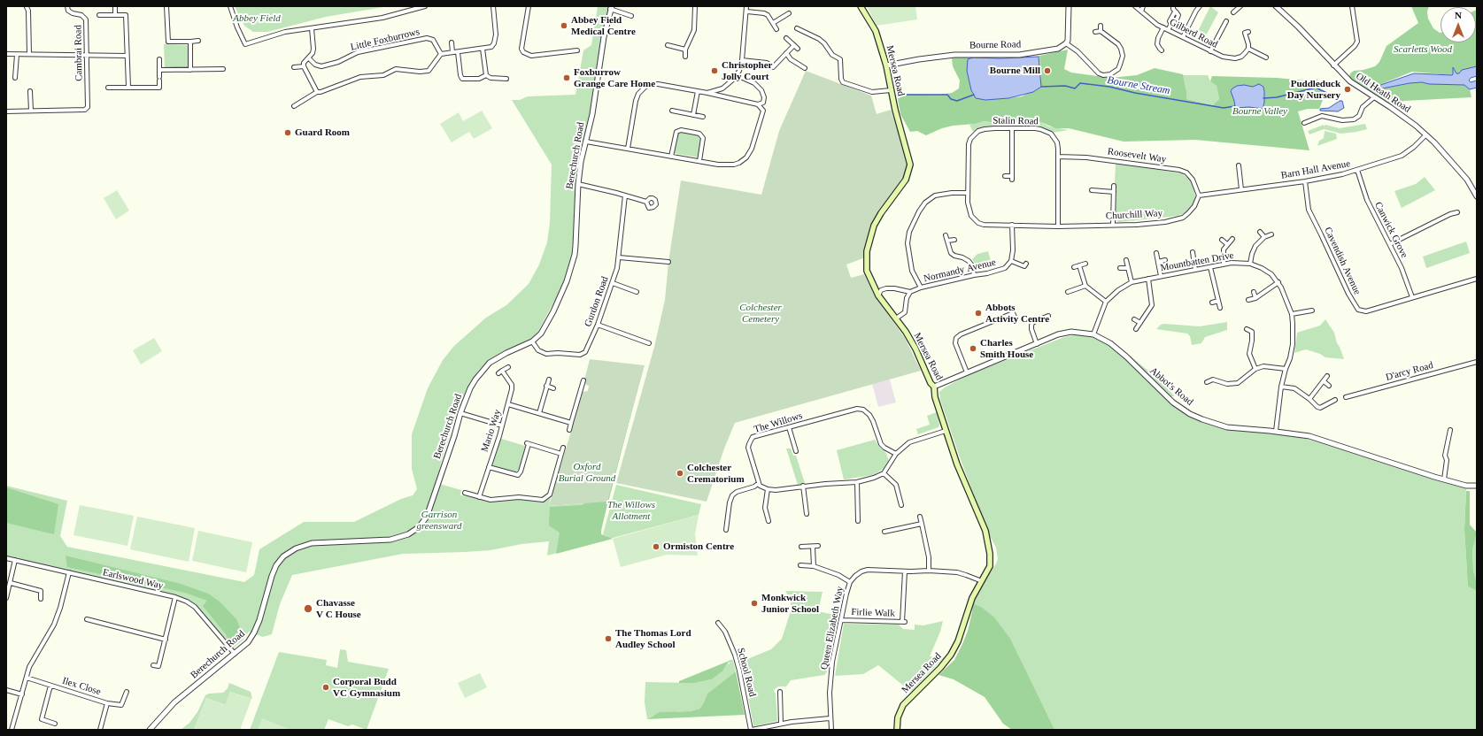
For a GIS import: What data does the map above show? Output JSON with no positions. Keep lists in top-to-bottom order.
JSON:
{
  "streets": {
    "main road": ["Mersea Road"],
    "street": [
      "Gilberd Road",
      "Little Foxburrows",
      "Bourne Road",
      "Cambrai Road",
      "Old Heath Road",
      "Stalin Road",
      "Berechurch Road",
      "Roosevelt Way",
      "Barn Hall Avenue",
      "Churchill Way",
      "Canwick Grove",
      "Cavendish Avenue",
      "Mountbatten Drive",
      "Normandy Avenue",
      "Gurdon Road",
      "D'arcy Road",
      "Abbot's Road",
      "The Willows",
      "Mario Way",
      "Earlswood Way",
      "Firlie Walk",
      "Queen Elizabeth Way",
      "School Road",
      "Ilex Close"
    ]
  },
  "crossings": [
    ["Bourne Road", "Mersea Road"],
    ["Mersea Road", "Abbot's Road"],
    ["Mersea Road", "Queen Elizabeth Way"],
    ["Old Heath Road", "Barn Hall Avenue"],
    ["Stalin Road", "Roosevelt Way"],
    ["Stalin Road", "Churchill Way"],
    ["Berechurch Road", "Gurdon Road"],
    ["Berechurch Road", "Earlswood Way"],
    ["Roosevelt Way", "Barn Hall Avenue"],
    ["Roosevelt Way", "Churchill Way"],
    ["Barn Hall Avenue", "Churchill Way"],
    ["Barn Hall Avenue", "Canwick Grove"],
    ["Barn Hall Avenue", "Cavendish Avenue"],
    ["Canwick Grove", "Cavendish Avenue"],
    ["Mountbatten Drive", "Abbot's Road"],
    ["Firlie Walk", "Queen Elizabeth Way"]
  ],
  "water": ["Bourne Stream"],
  "parks": [
    "Abbey Field",
    "Scarletts Wood",
    "Bourne Valley",
    "Colchester Cemetery",
    "Oxford Burial Ground",
    "The Willows Allotment",
    "Garrison greensward"
  ],
  "places": [
    "Abbey Field Medical Centre",
    "Christopher Jolly Court",
    "Bourne Mill",
    "Foxburrow Grange Care Home",
    "Puddleduck Day Nursery",
    "Guard Room",
    "Abbots Activity Centre",
    "Charles Smith House",
    "Colchester Crematorium",
    "Ormiston Centre",
    "Monkwick Junior School",
    "Chavasse V C House",
    "The Thomas Lord Audley School",
    "Corporal Budd VC Gymnasium"
  ],
  "north": "top"
}
